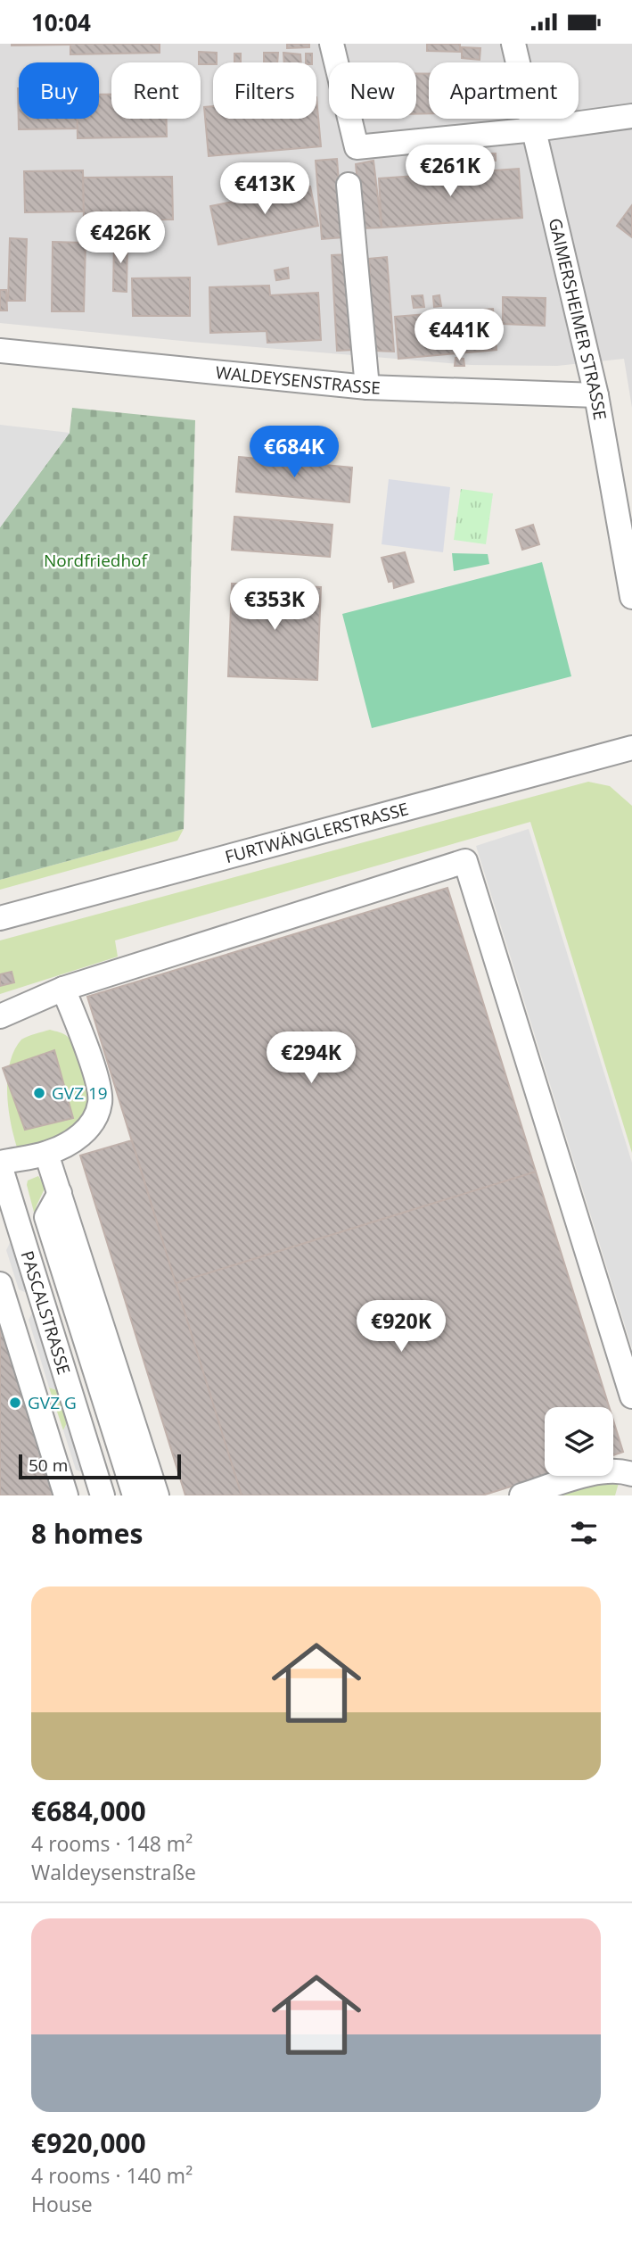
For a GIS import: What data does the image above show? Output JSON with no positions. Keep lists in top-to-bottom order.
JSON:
{
  "streets": {
    "street": [
      "GAIMERSHEIMER STRASSE",
      "WALDEYSENSTRASSE",
      "FURTWÄNGLERSTRASSE",
      "PASCALSTRASSE"
    ]
  },
  "crossings": [
    ["GAIMERSHEIMER STRASSE", "WALDEYSENSTRASSE"]
  ],
  "parks": ["Nordfriedhof"],
  "places": ["GVZ 19", "GVZ G"],
  "scale_bar": "50 m",
  "page": {
    "status": "10:04",
    "chip": [
      "Buy",
      "Rent",
      "Filters",
      "New",
      "Apartment"
    ],
    "price": [
      "€261K",
      "€413K",
      "€426K",
      "€441K",
      "€684K",
      "€353K",
      "€294K",
      "€920K"
    ],
    "scale": "50 m",
    "heading": "8 homes",
    "list": [
      {
        "name": "€684,000",
        "note": "4 rooms · 148 m² · Waldeysenstraße"
      },
      {
        "name": "€920,000",
        "note": "4 rooms · 140 m² · House"
      }
    ]
  }
}
